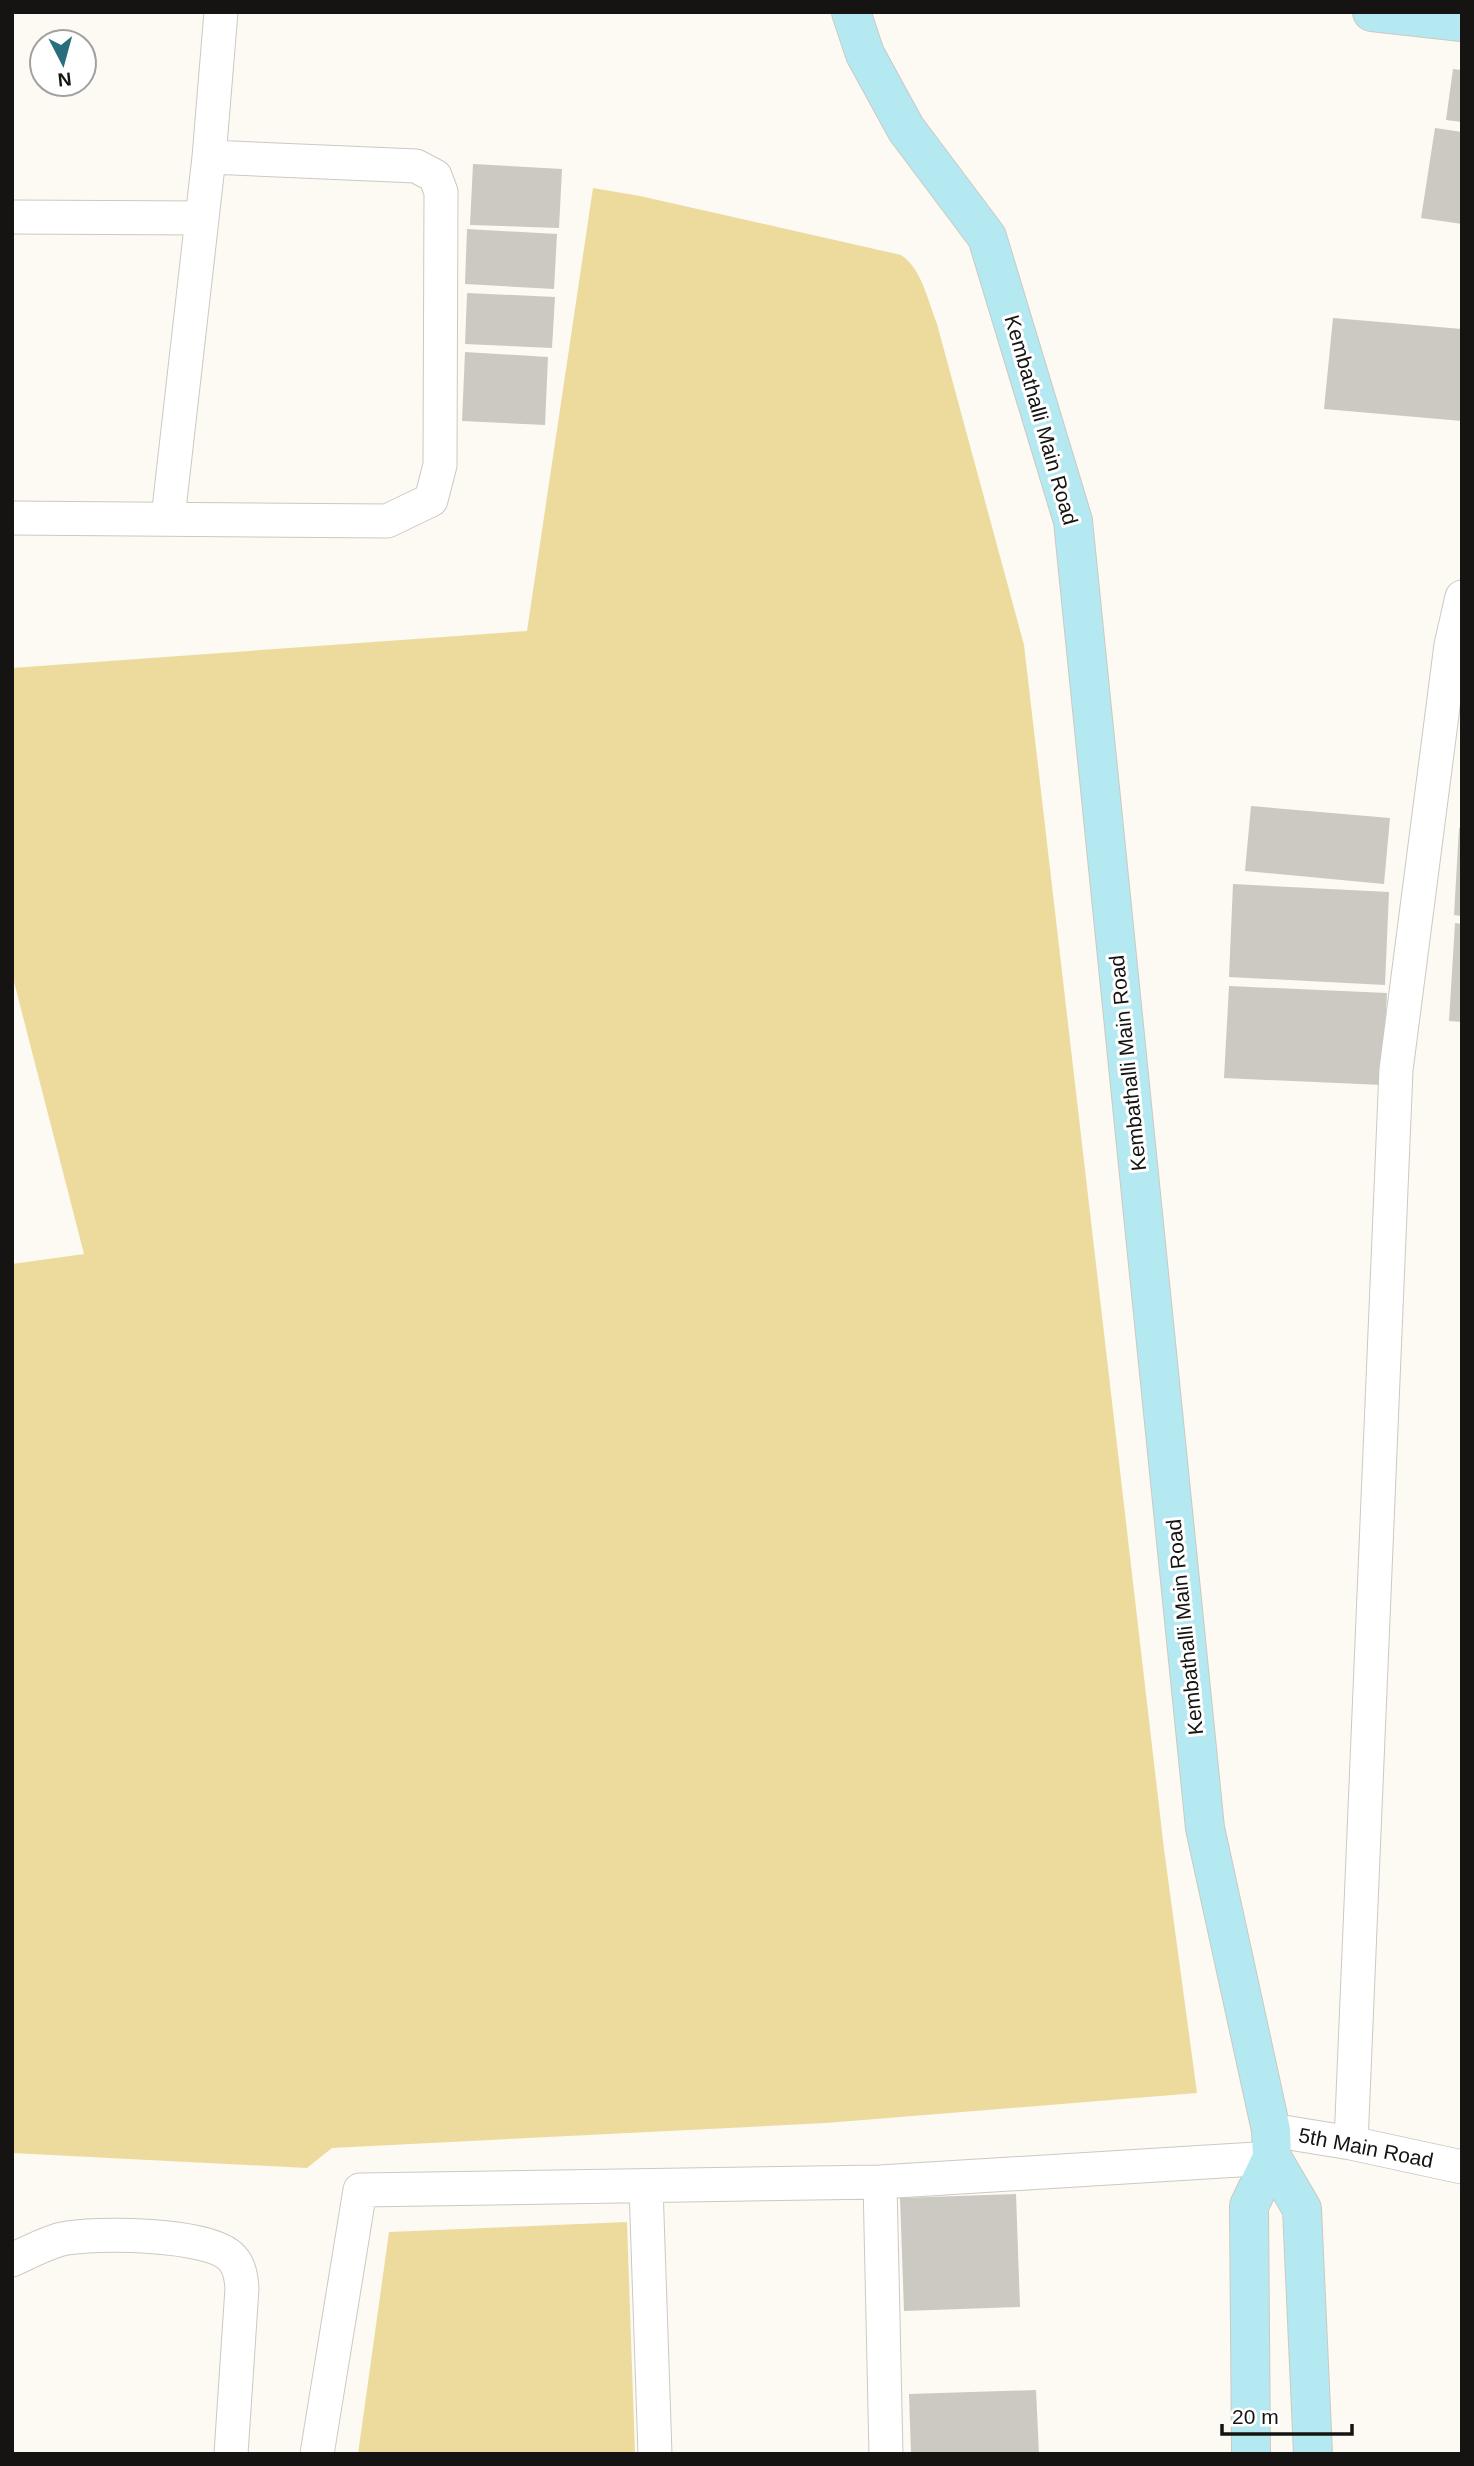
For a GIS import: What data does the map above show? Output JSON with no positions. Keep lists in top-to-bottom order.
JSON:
{
  "streets": {
    "street": ["Kembathalli Main Road", "5th Main Road"]
  },
  "crossings": [
    ["Kembathalli Main Road", "5th Main Road"]
  ],
  "scale_bar": "20 m",
  "north": "bottom"
}
